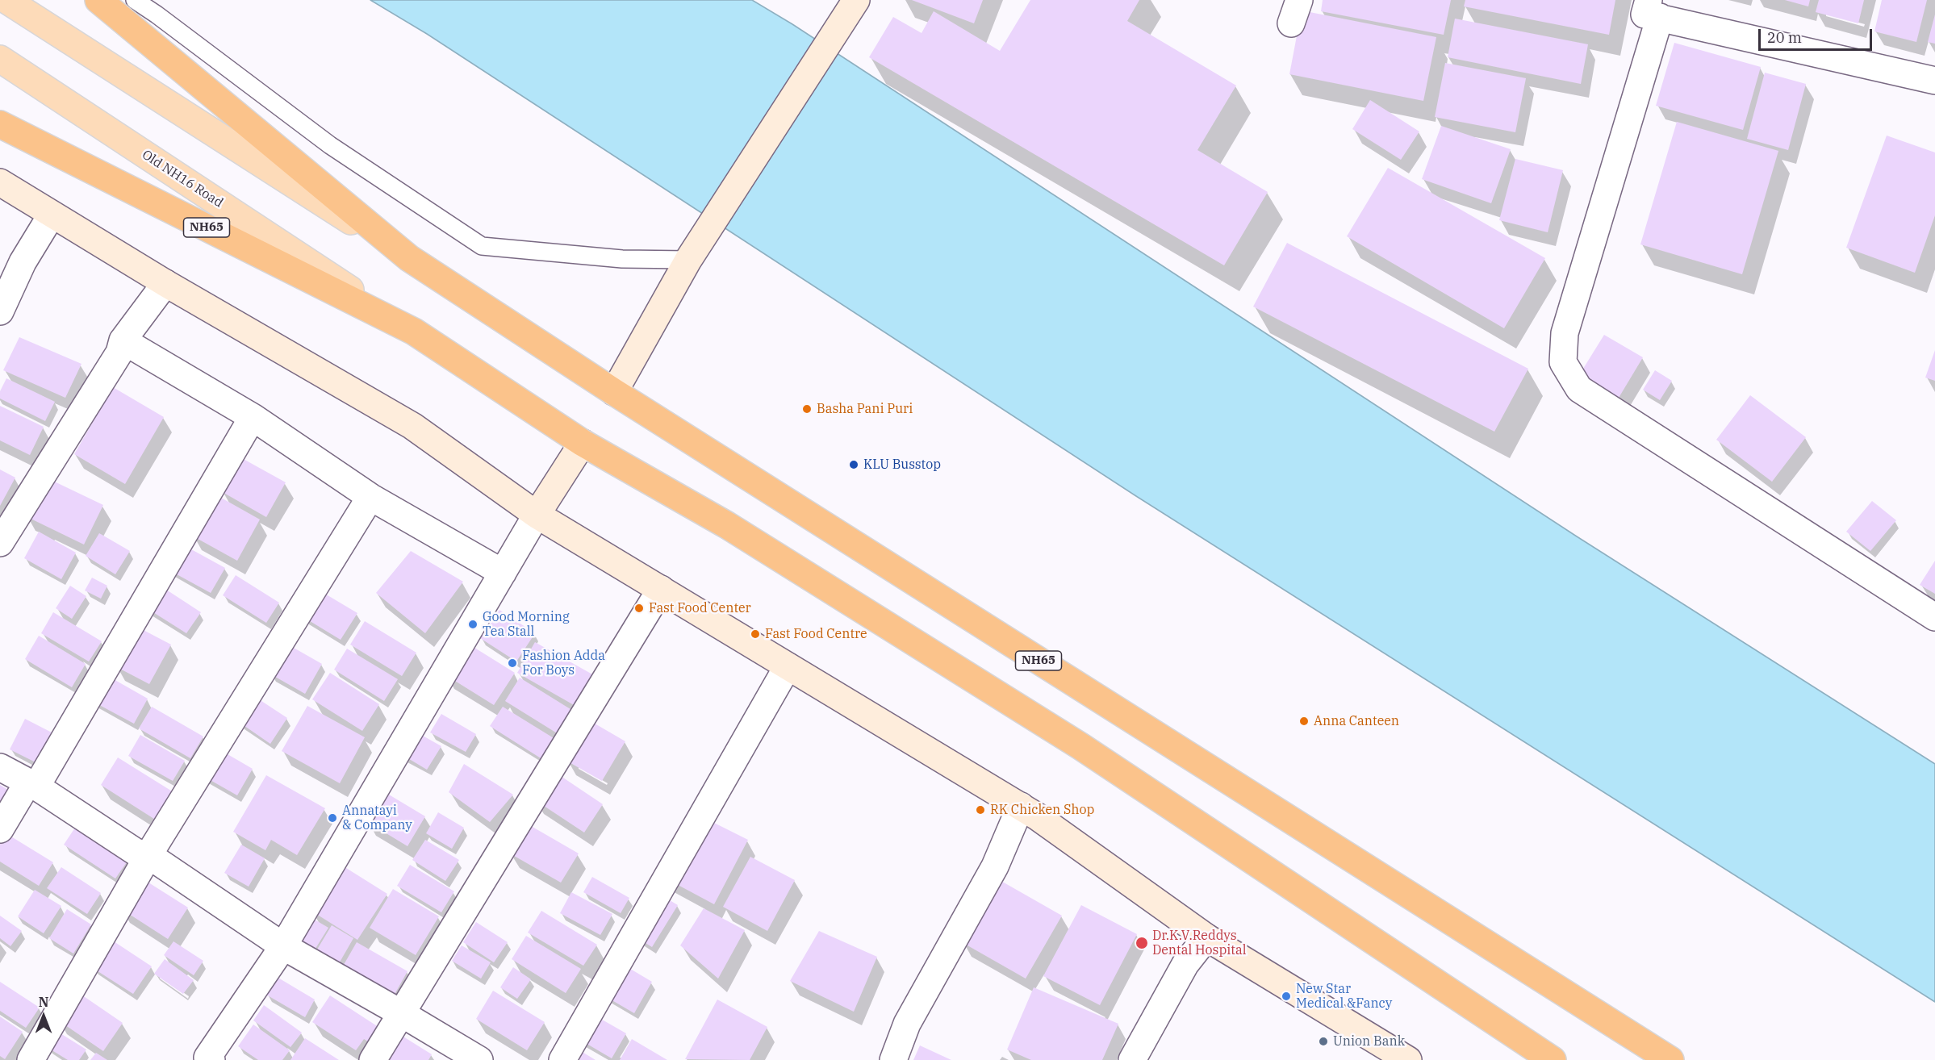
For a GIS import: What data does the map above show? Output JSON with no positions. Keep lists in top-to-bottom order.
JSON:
{
  "streets": {
    "highway": ["NH65"],
    "main road": ["Old NH16 Road"]
  },
  "crossings": [
    ["Old NH16 Road", "NH65"]
  ],
  "places": [
    "Basha Pani Puri",
    "KLU Busstop",
    "Fast Food Center",
    "Good Morning Tea Stall",
    "Fast Food Centre",
    "Fashion Adda For Boys",
    "Anna Canteen",
    "RK Chicken Shop",
    "Annatayi & Company",
    "Dr.K.V.Reddys Dental Hospital",
    "New Star Medical &Fancy",
    "Union Bank"
  ],
  "scale_bar": "20 m",
  "north": "top"
}
